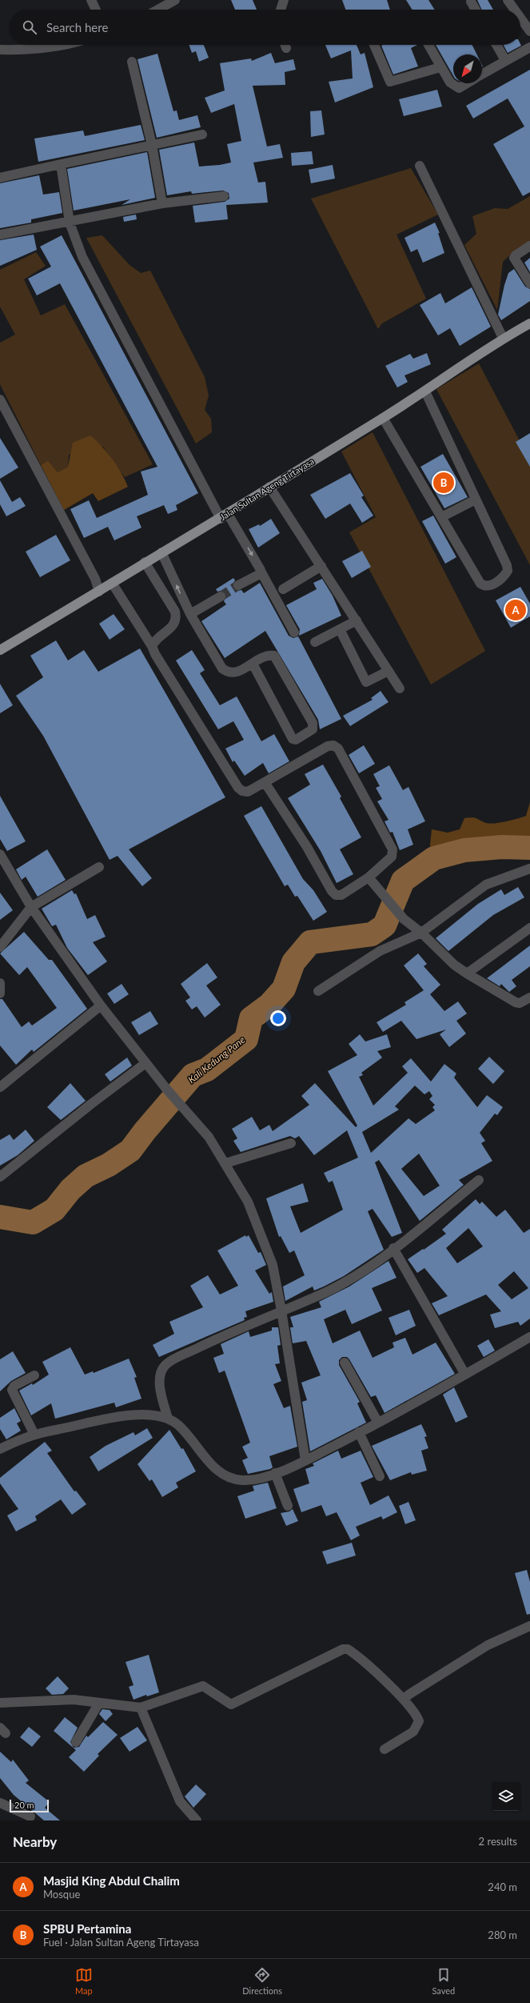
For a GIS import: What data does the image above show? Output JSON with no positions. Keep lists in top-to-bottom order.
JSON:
{
  "streets": {
    "main road": ["Jalan Sultan Ageng Tirtayasa"]
  },
  "water": ["Kali Kedung Pane"],
  "scale_bar": "20 m",
  "north": "bottom left",
  "page": {
    "search": "Search here",
    "pins": ["B", "A"],
    "scale": "20 m",
    "heading": ["Nearby", "2 results"],
    "list": [
      {
        "mark": "A",
        "name": "Masjid King Abdul Chalim",
        "note": "Mosque",
        "value": "240 m"
      },
      {
        "mark": "B",
        "name": "SPBU Pertamina",
        "note": "Fuel · Jalan Sultan Ageng Tirtayasa",
        "value": "280 m"
      }
    ],
    "nav": ["Map", "Directions", "Saved"]
  }
}
